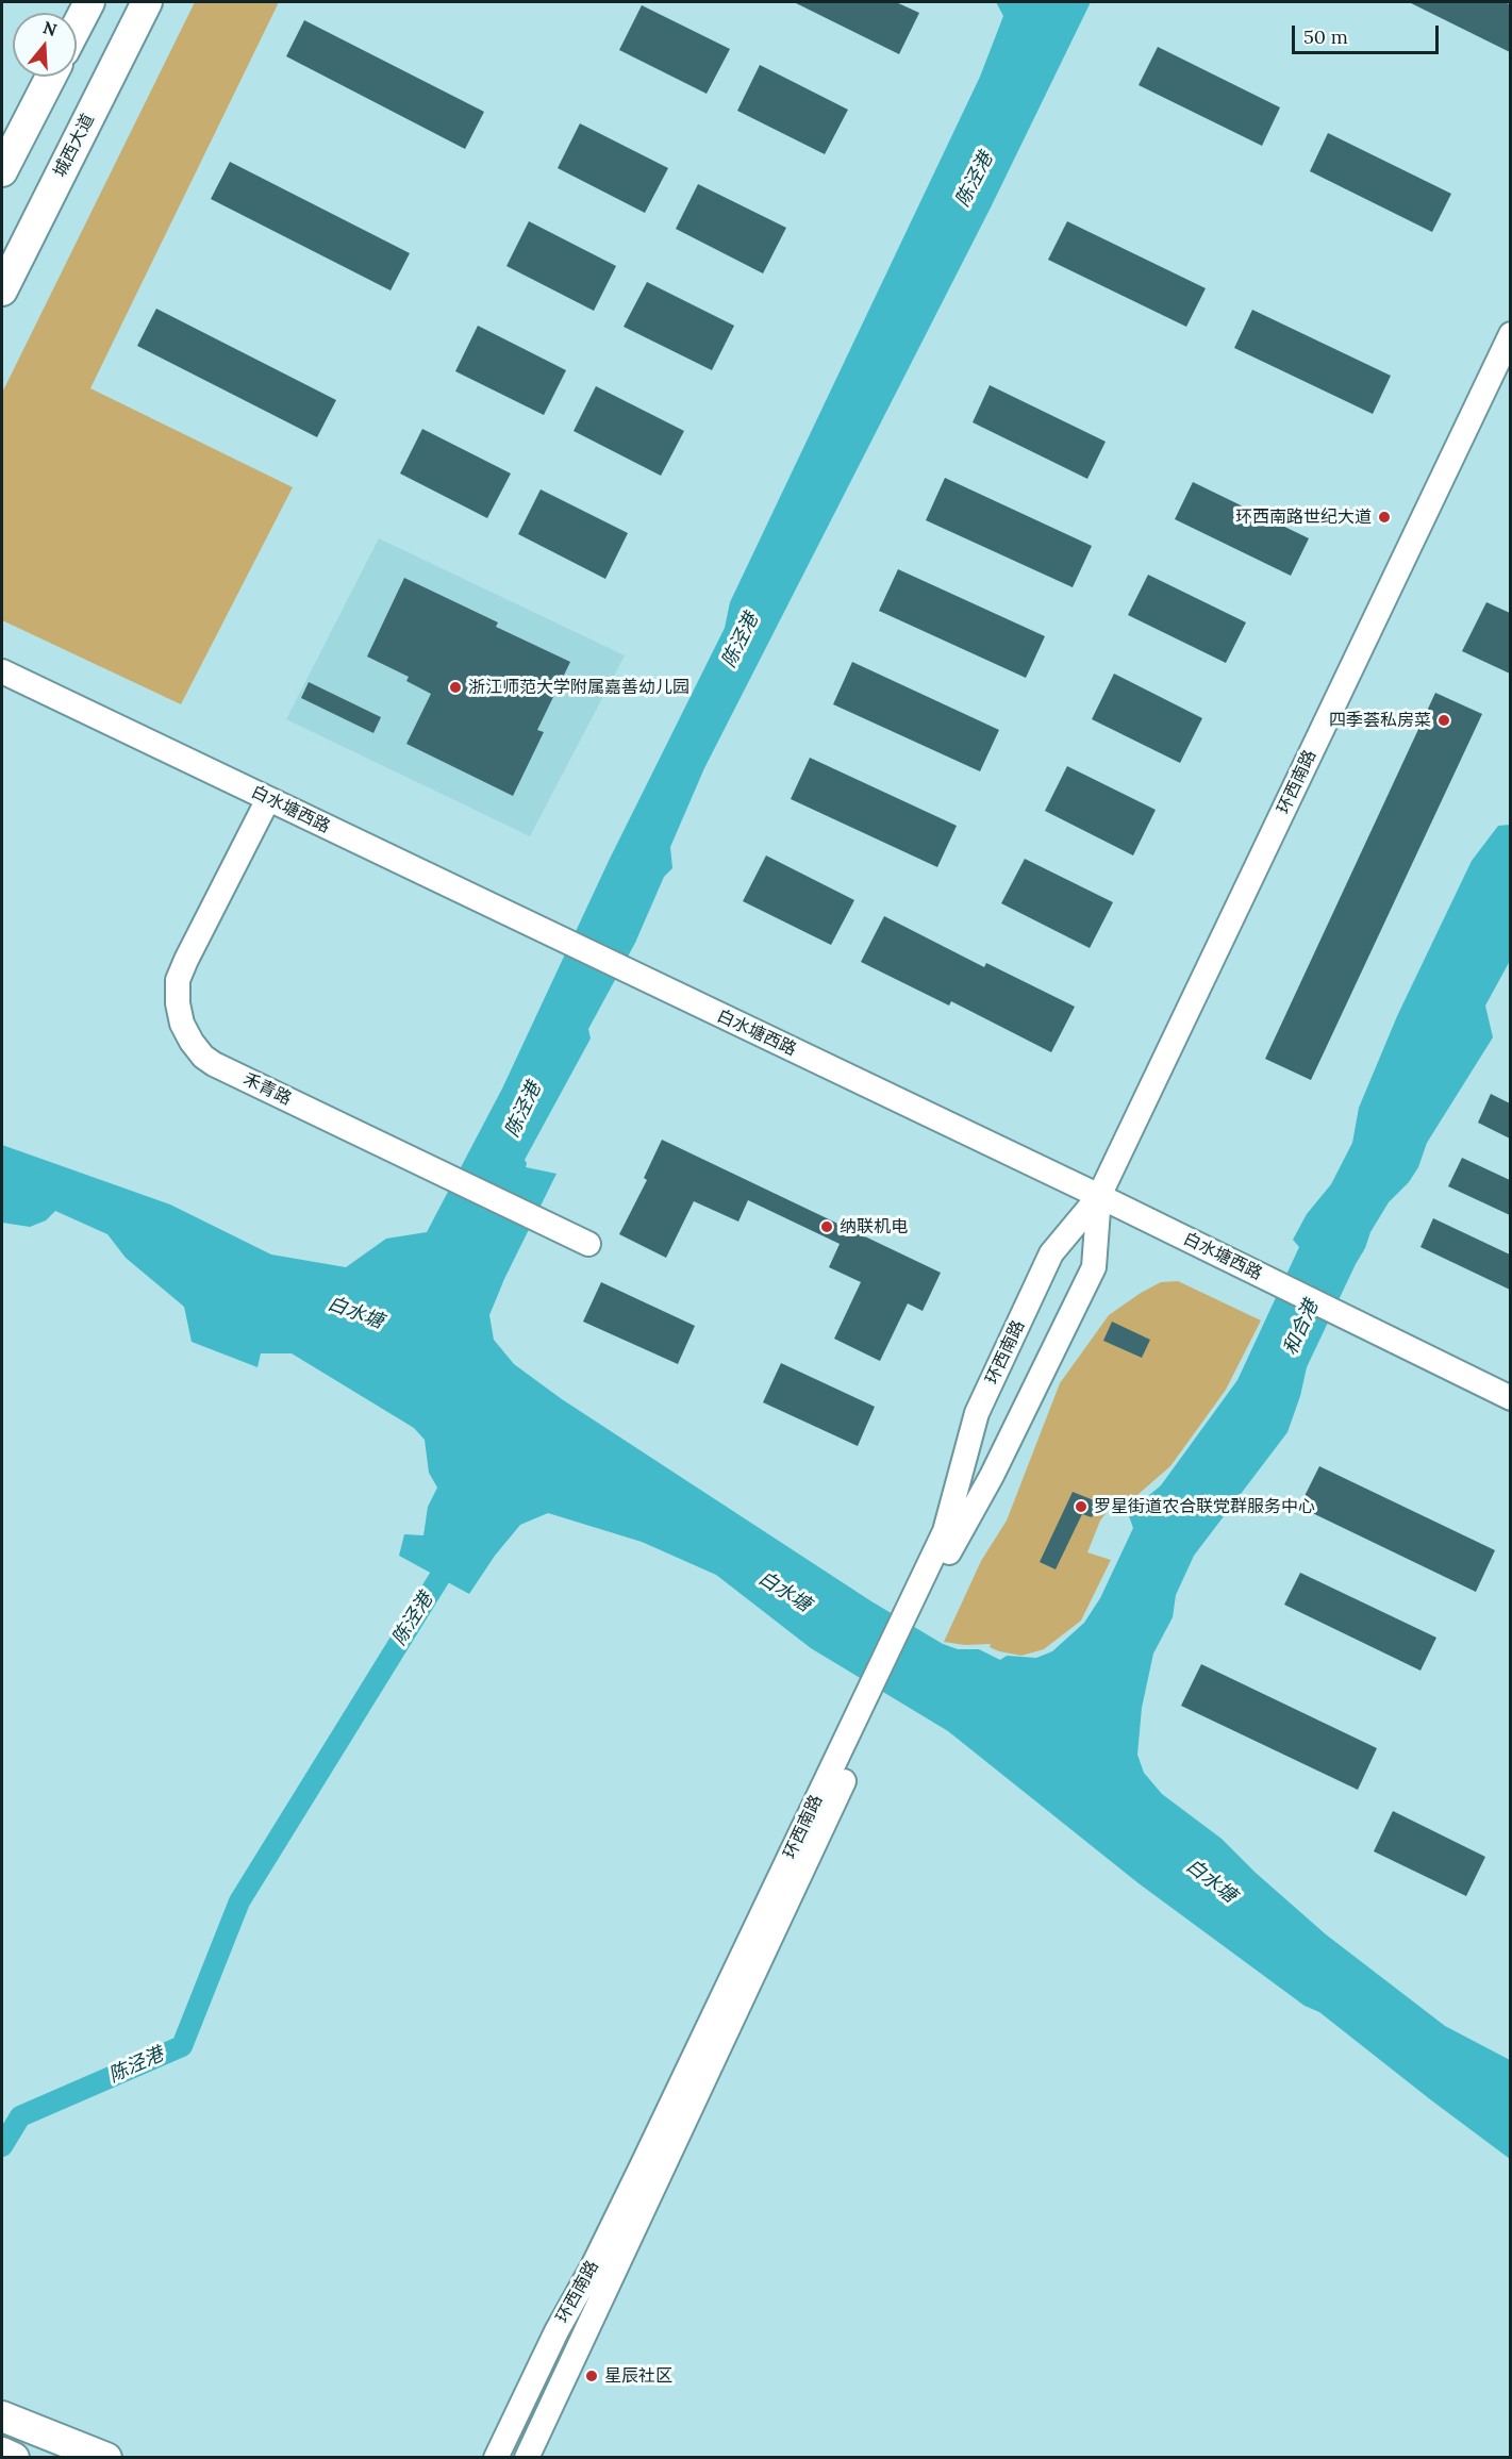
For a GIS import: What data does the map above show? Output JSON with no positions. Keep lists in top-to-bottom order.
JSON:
{
  "streets": {
    "main road": ["城西大道"],
    "street": ["环西南路", "白水塘西路", "禾青路"]
  },
  "crossings": [
    ["环西南路", "白水塘西路"],
    ["白水塘西路", "禾青路"]
  ],
  "water": ["陈泾港", "白水塘", "和合港"],
  "places": [
    "环西南路世纪大道",
    "浙江师范大学附属嘉善幼儿园",
    "四季荟私房菜",
    "纳联机电",
    "罗星街道农合联党群服务中心",
    "星辰社区"
  ],
  "scale_bar": "50 m",
  "north": "top"
}
